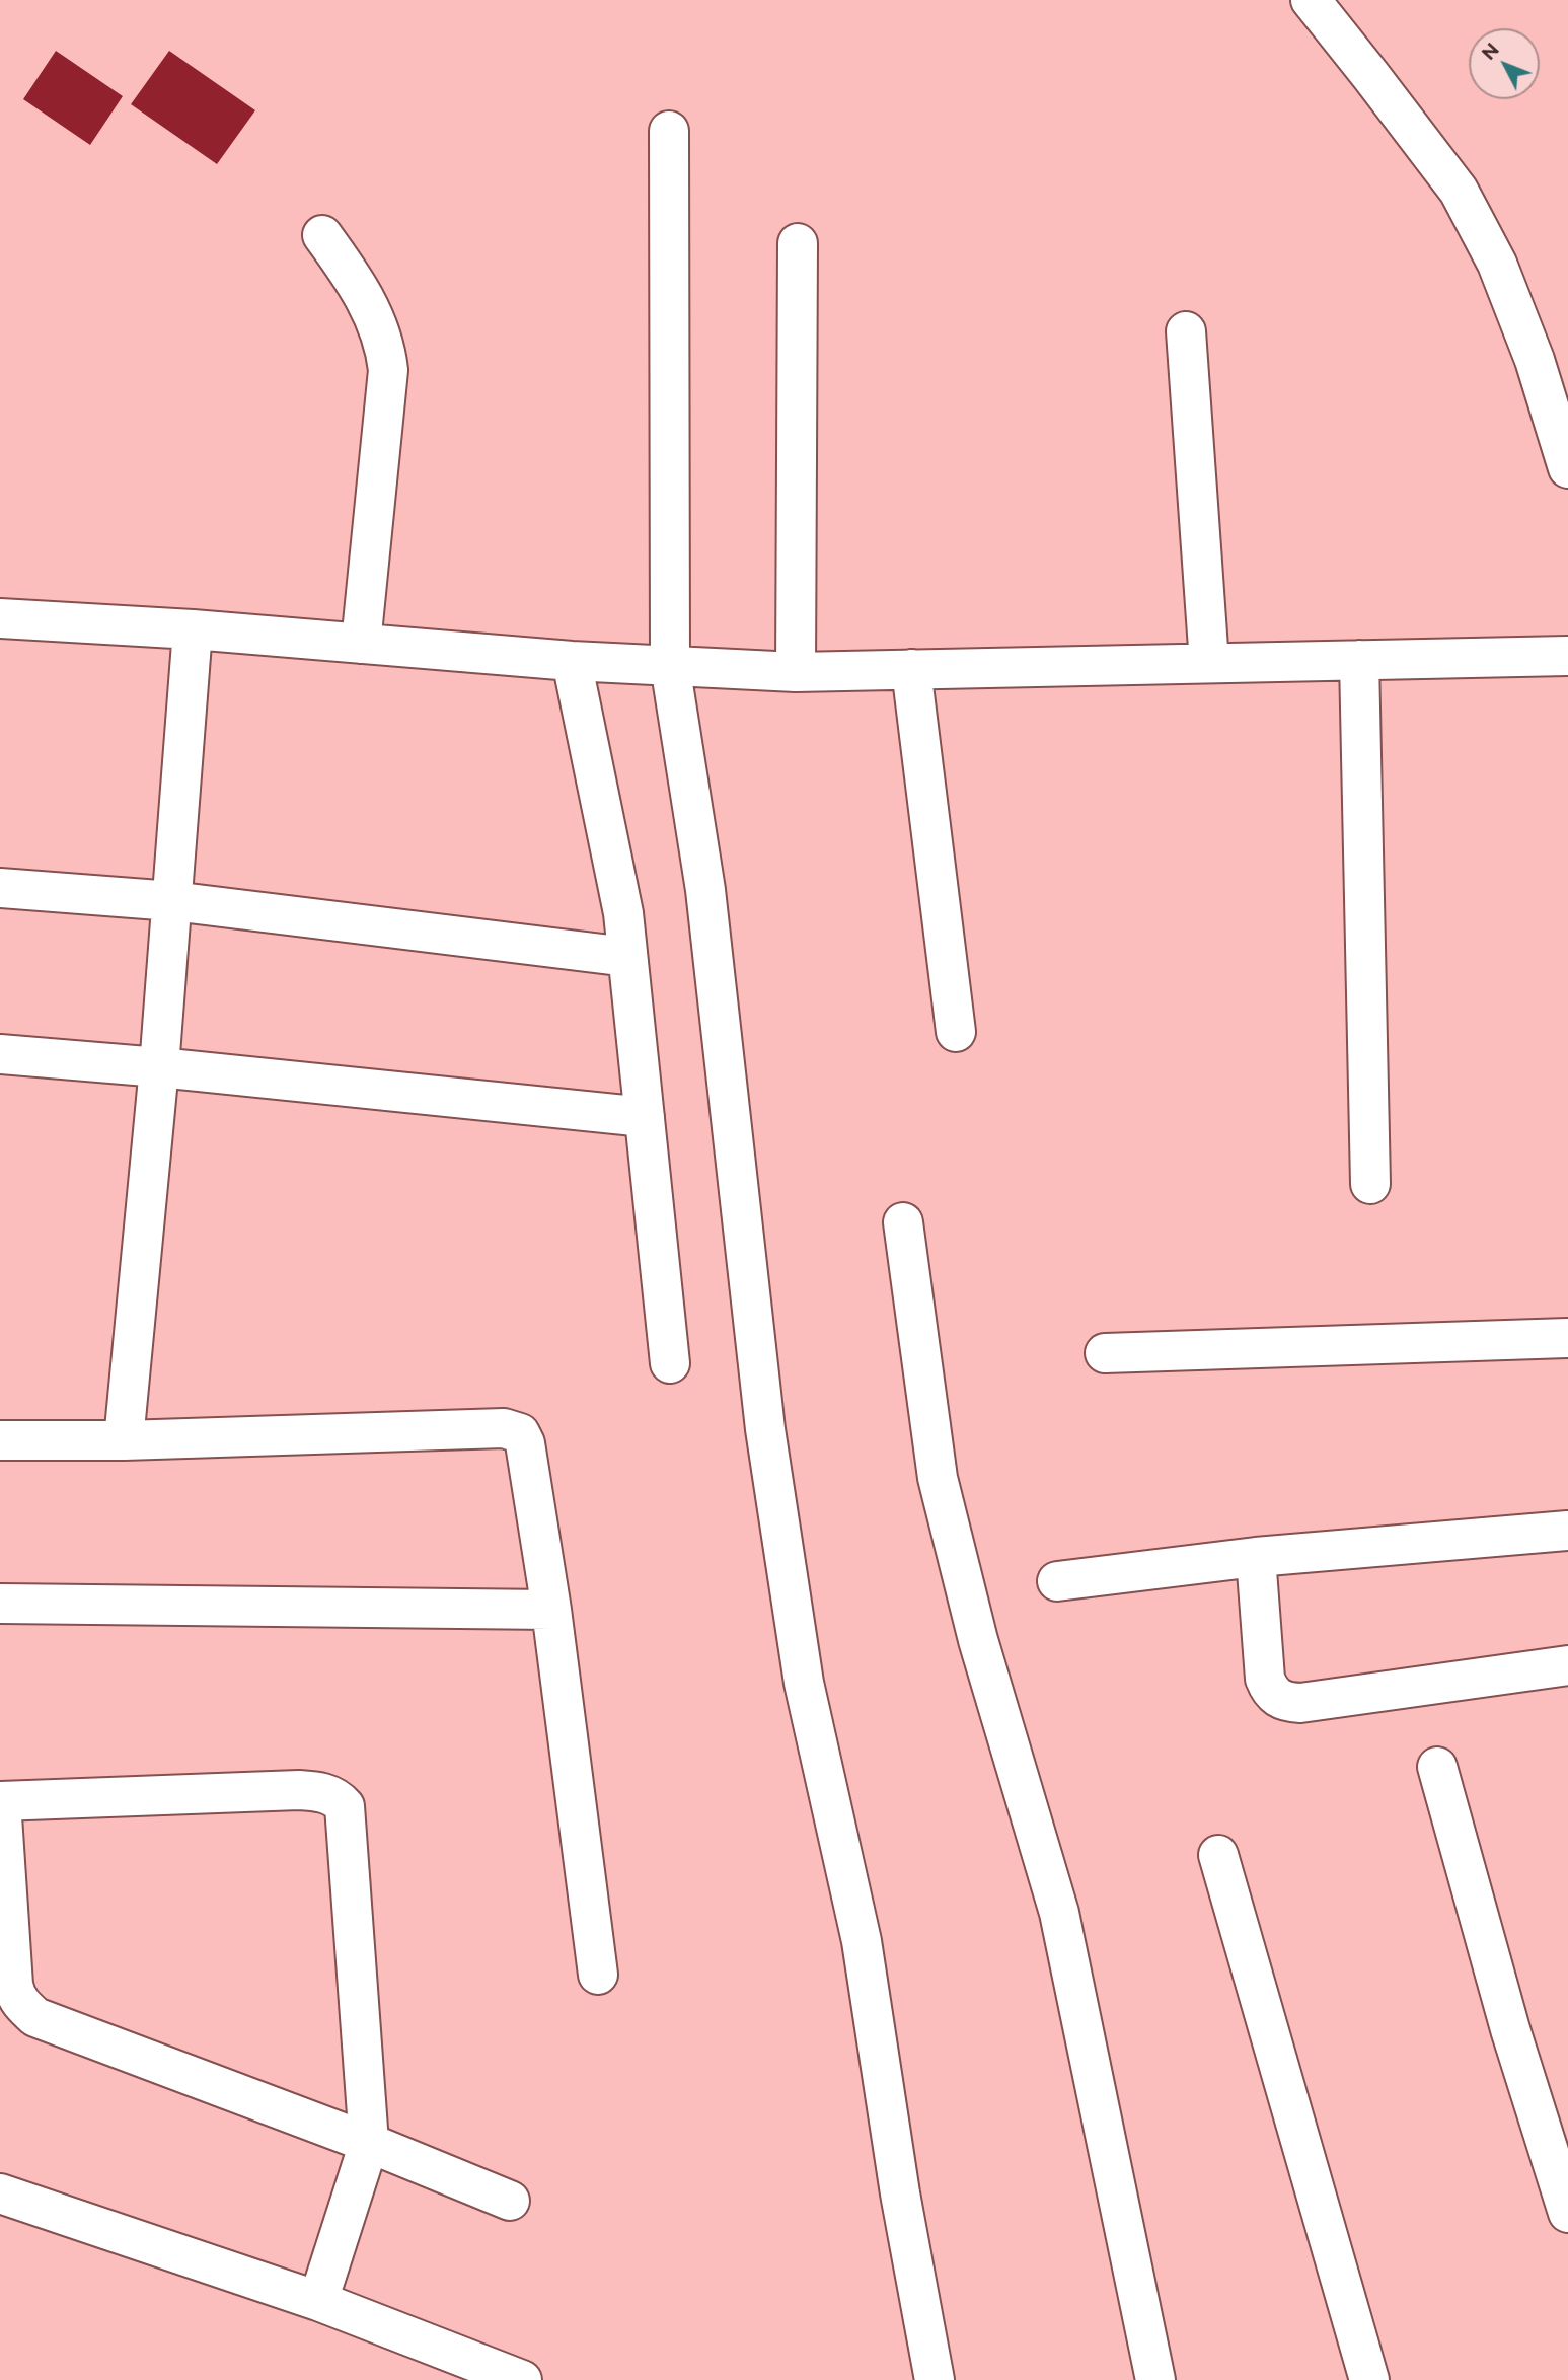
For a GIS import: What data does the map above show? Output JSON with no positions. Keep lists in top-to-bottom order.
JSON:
{
  "north": "top left"
}
